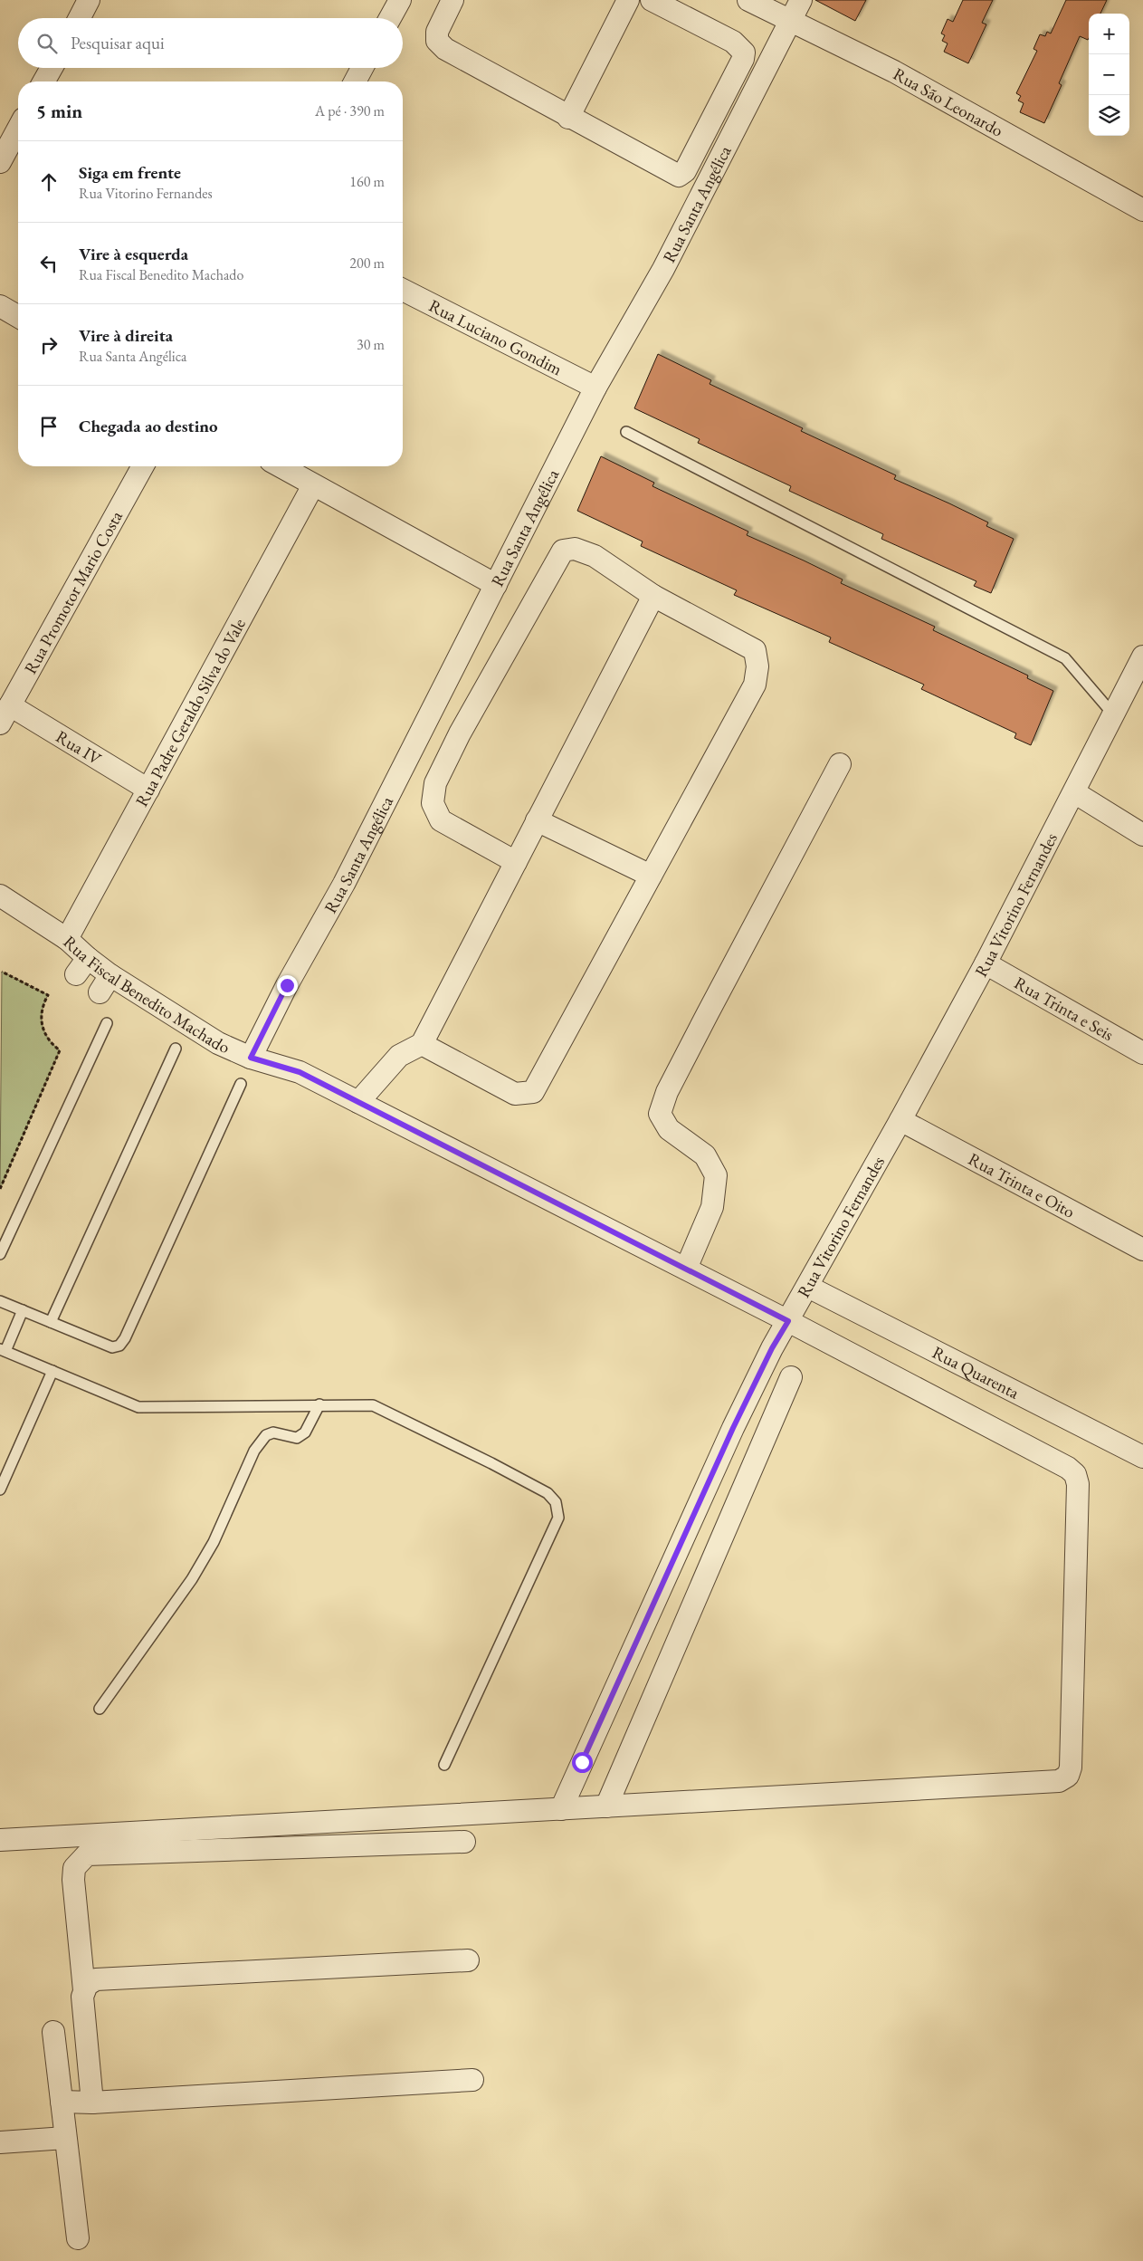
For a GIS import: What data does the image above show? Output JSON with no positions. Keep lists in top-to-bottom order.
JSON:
{
  "streets": {
    "street": [
      "Rua São Leonardo",
      "Rua Santa Angélica",
      "Rua Luciano Gondim",
      "Rua Promotor Mario Costa",
      "Rua Padre Geraldo Silva do Vale",
      "Rua IV",
      "Rua Vitorino Fernandes",
      "Rua Fiscal Benedito Machado",
      "Rua Trinta e Seis",
      "Rua Trinta e Oito",
      "Rua Quarenta"
    ]
  },
  "crossings": [
    ["Rua São Leonardo", "Rua Santa Angélica"],
    ["Rua Santa Angélica", "Rua Luciano Gondim"],
    ["Rua Santa Angélica", "Rua Fiscal Benedito Machado"],
    ["Rua Promotor Mario Costa", "Rua IV"],
    ["Rua Padre Geraldo Silva do Vale", "Rua IV"],
    ["Rua Padre Geraldo Silva do Vale", "Rua Fiscal Benedito Machado"],
    ["Rua Vitorino Fernandes", "Rua Fiscal Benedito Machado"],
    ["Rua Vitorino Fernandes", "Rua Trinta e Seis"],
    ["Rua Vitorino Fernandes", "Rua Trinta e Oito"],
    ["Rua Vitorino Fernandes", "Rua Quarenta"]
  ],
  "page": {
    "map_buttons": ["+", "−"],
    "search": "Pesquisar aqui",
    "heading": ["5 min", "A pé · 390 m"],
    "list": [
      ["Siga em frente", "Rua Vitorino Fernandes", "160 m"],
      ["Vire à esquerda", "Rua Fiscal Benedito Machado", "200 m"],
      ["Vire à direita", "Rua Santa Angélica", "30 m"],
      "Chegada ao destino"
    ]
  }
}
